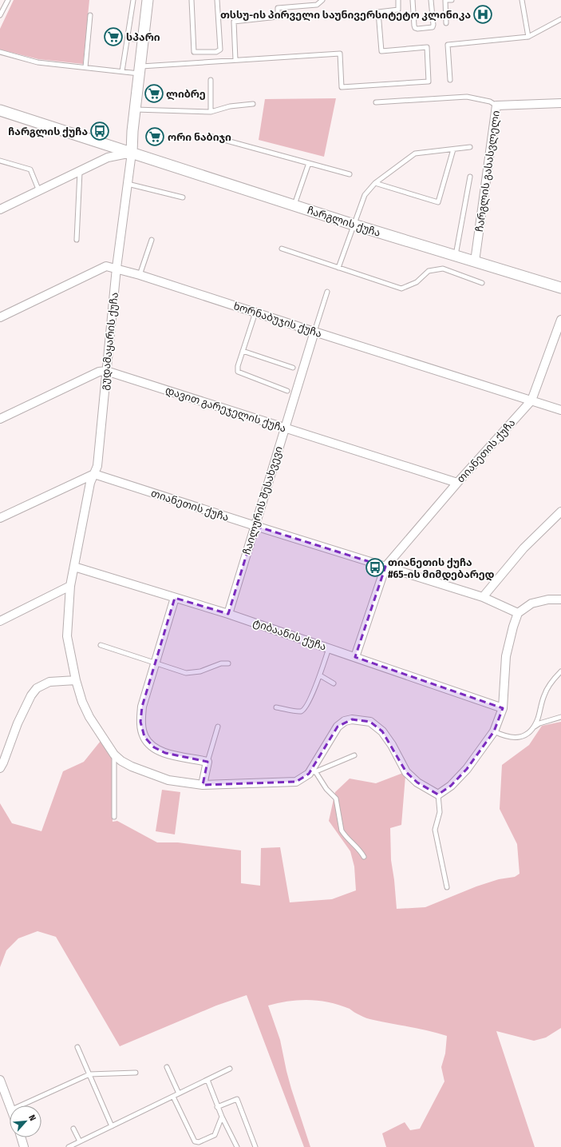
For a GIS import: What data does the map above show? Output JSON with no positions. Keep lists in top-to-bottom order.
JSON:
{
  "streets": {
    "street": [
      "ჩარგლის გასასვლელი",
      "ჩარგლის ქუჩა",
      "ხორნაბუჯის ქუჩა",
      "გუდამაყარის ქუჩა",
      "დავით გარეჯელის ქუჩა",
      "თიანეთის ქუჩა",
      "ჩაილურის შესახვევი",
      "ტიბაანის ქუჩა"
    ]
  },
  "crossings": [
    ["ჩარგლის გასასვლელი", "ჩარგლის ქუჩა"],
    ["ჩარგლის ქუჩა", "გუდამაყარის ქუჩა"],
    ["ხორნაბუჯის ქუჩა", "გუდამაყარის ქუჩა"],
    ["ხორნაბუჯის ქუჩა", "თიანეთის ქუჩა"],
    ["ხორნაბუჯის ქუჩა", "ჩაილურის შესახვევი"],
    ["გუდამაყარის ქუჩა", "დავით გარეჯელის ქუჩა"],
    ["გუდამაყარის ქუჩა", "თიანეთის ქუჩა"],
    ["გუდამაყარის ქუჩა", "ტიბაანის ქუჩა"],
    ["დავით გარეჯელის ქუჩა", "თიანეთის ქუჩა"],
    ["დავით გარეჯელის ქუჩა", "ჩაილურის შესახვევი"],
    ["თიანეთის ქუჩა", "ჩაილურის შესახვევი"],
    ["თიანეთის ქუჩა", "ტიბაანის ქუჩა"],
    ["ჩაილურის შესახვევი", "ტიბაანის ქუჩა"]
  ],
  "places": {
    "hospital": ["თსსუ-ის პირველი საუნივერსიტეტო კლინიკა"],
    "supermarket": ["სპარი", "ლიბრე", "ორი ნაბიჯი"],
    "bus stop": ["ჩარგლის ქუჩა", "თიანეთის ქუჩა #65-ის მიმდებარედ"]
  },
  "north": "top right"
}
